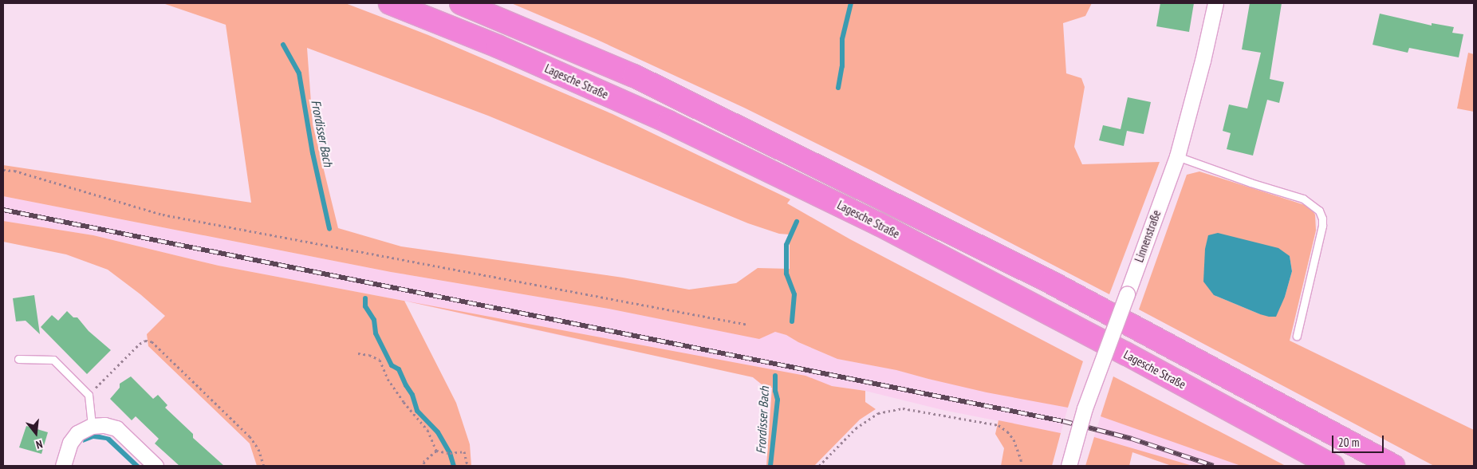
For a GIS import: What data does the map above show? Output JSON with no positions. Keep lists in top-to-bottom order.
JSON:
{
  "streets": {
    "highway": ["Lagesche Straße"],
    "street": ["Linnenstraße"]
  },
  "water": ["Frordisser Bach"],
  "scale_bar": "20 m",
  "north": "bottom"
}
